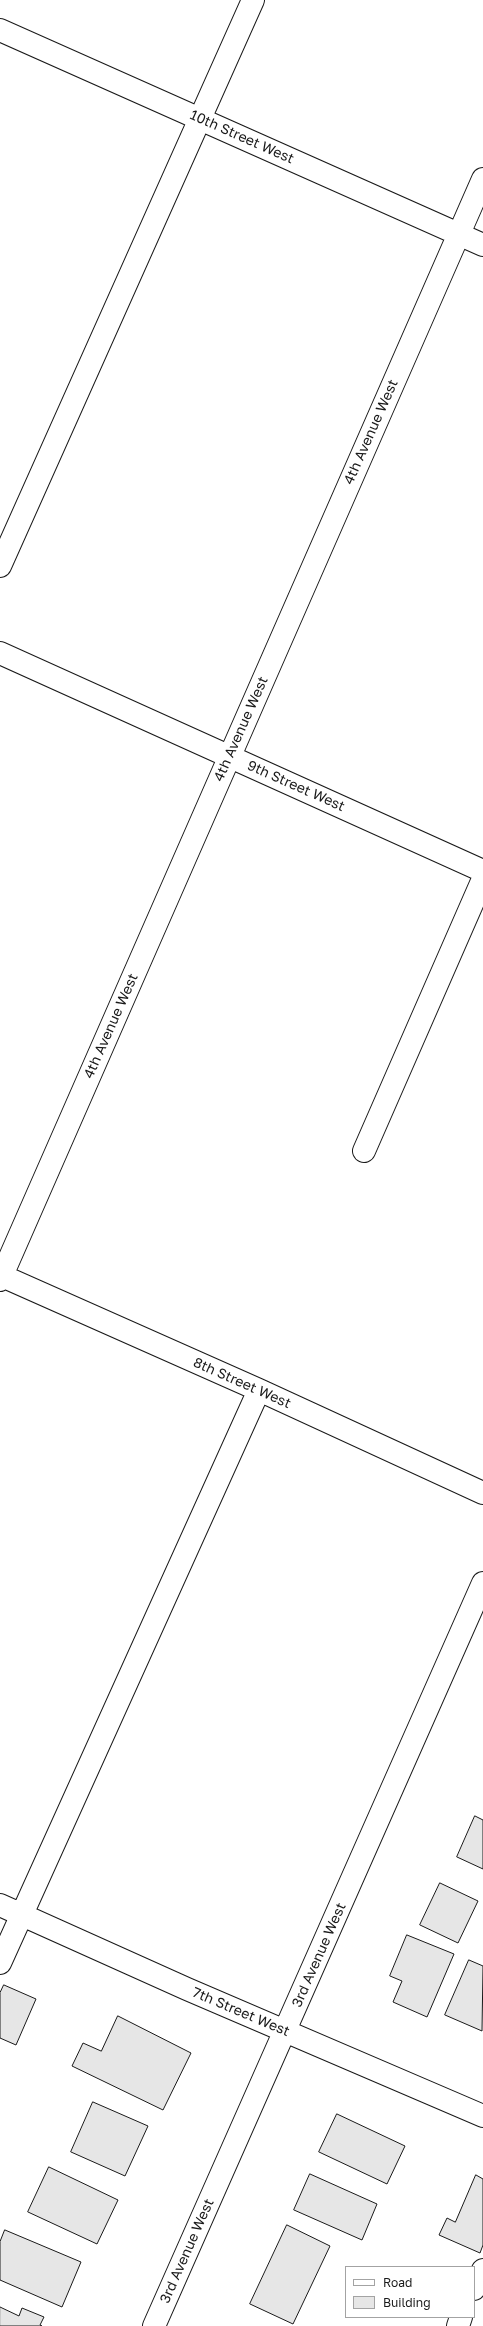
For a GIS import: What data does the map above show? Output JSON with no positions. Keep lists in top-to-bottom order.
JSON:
{
  "streets": {
    "street": [
      "10th Street West",
      "4th Avenue West",
      "9th Street West",
      "8th Street West",
      "3rd Avenue West",
      "7th Street West"
    ]
  },
  "crossings": [
    ["10th Street West", "4th Avenue West"],
    ["4th Avenue West", "9th Street West"],
    ["4th Avenue West", "8th Street West"],
    ["3rd Avenue West", "7th Street West"]
  ],
  "legend": ["Road", "Building"]
}
